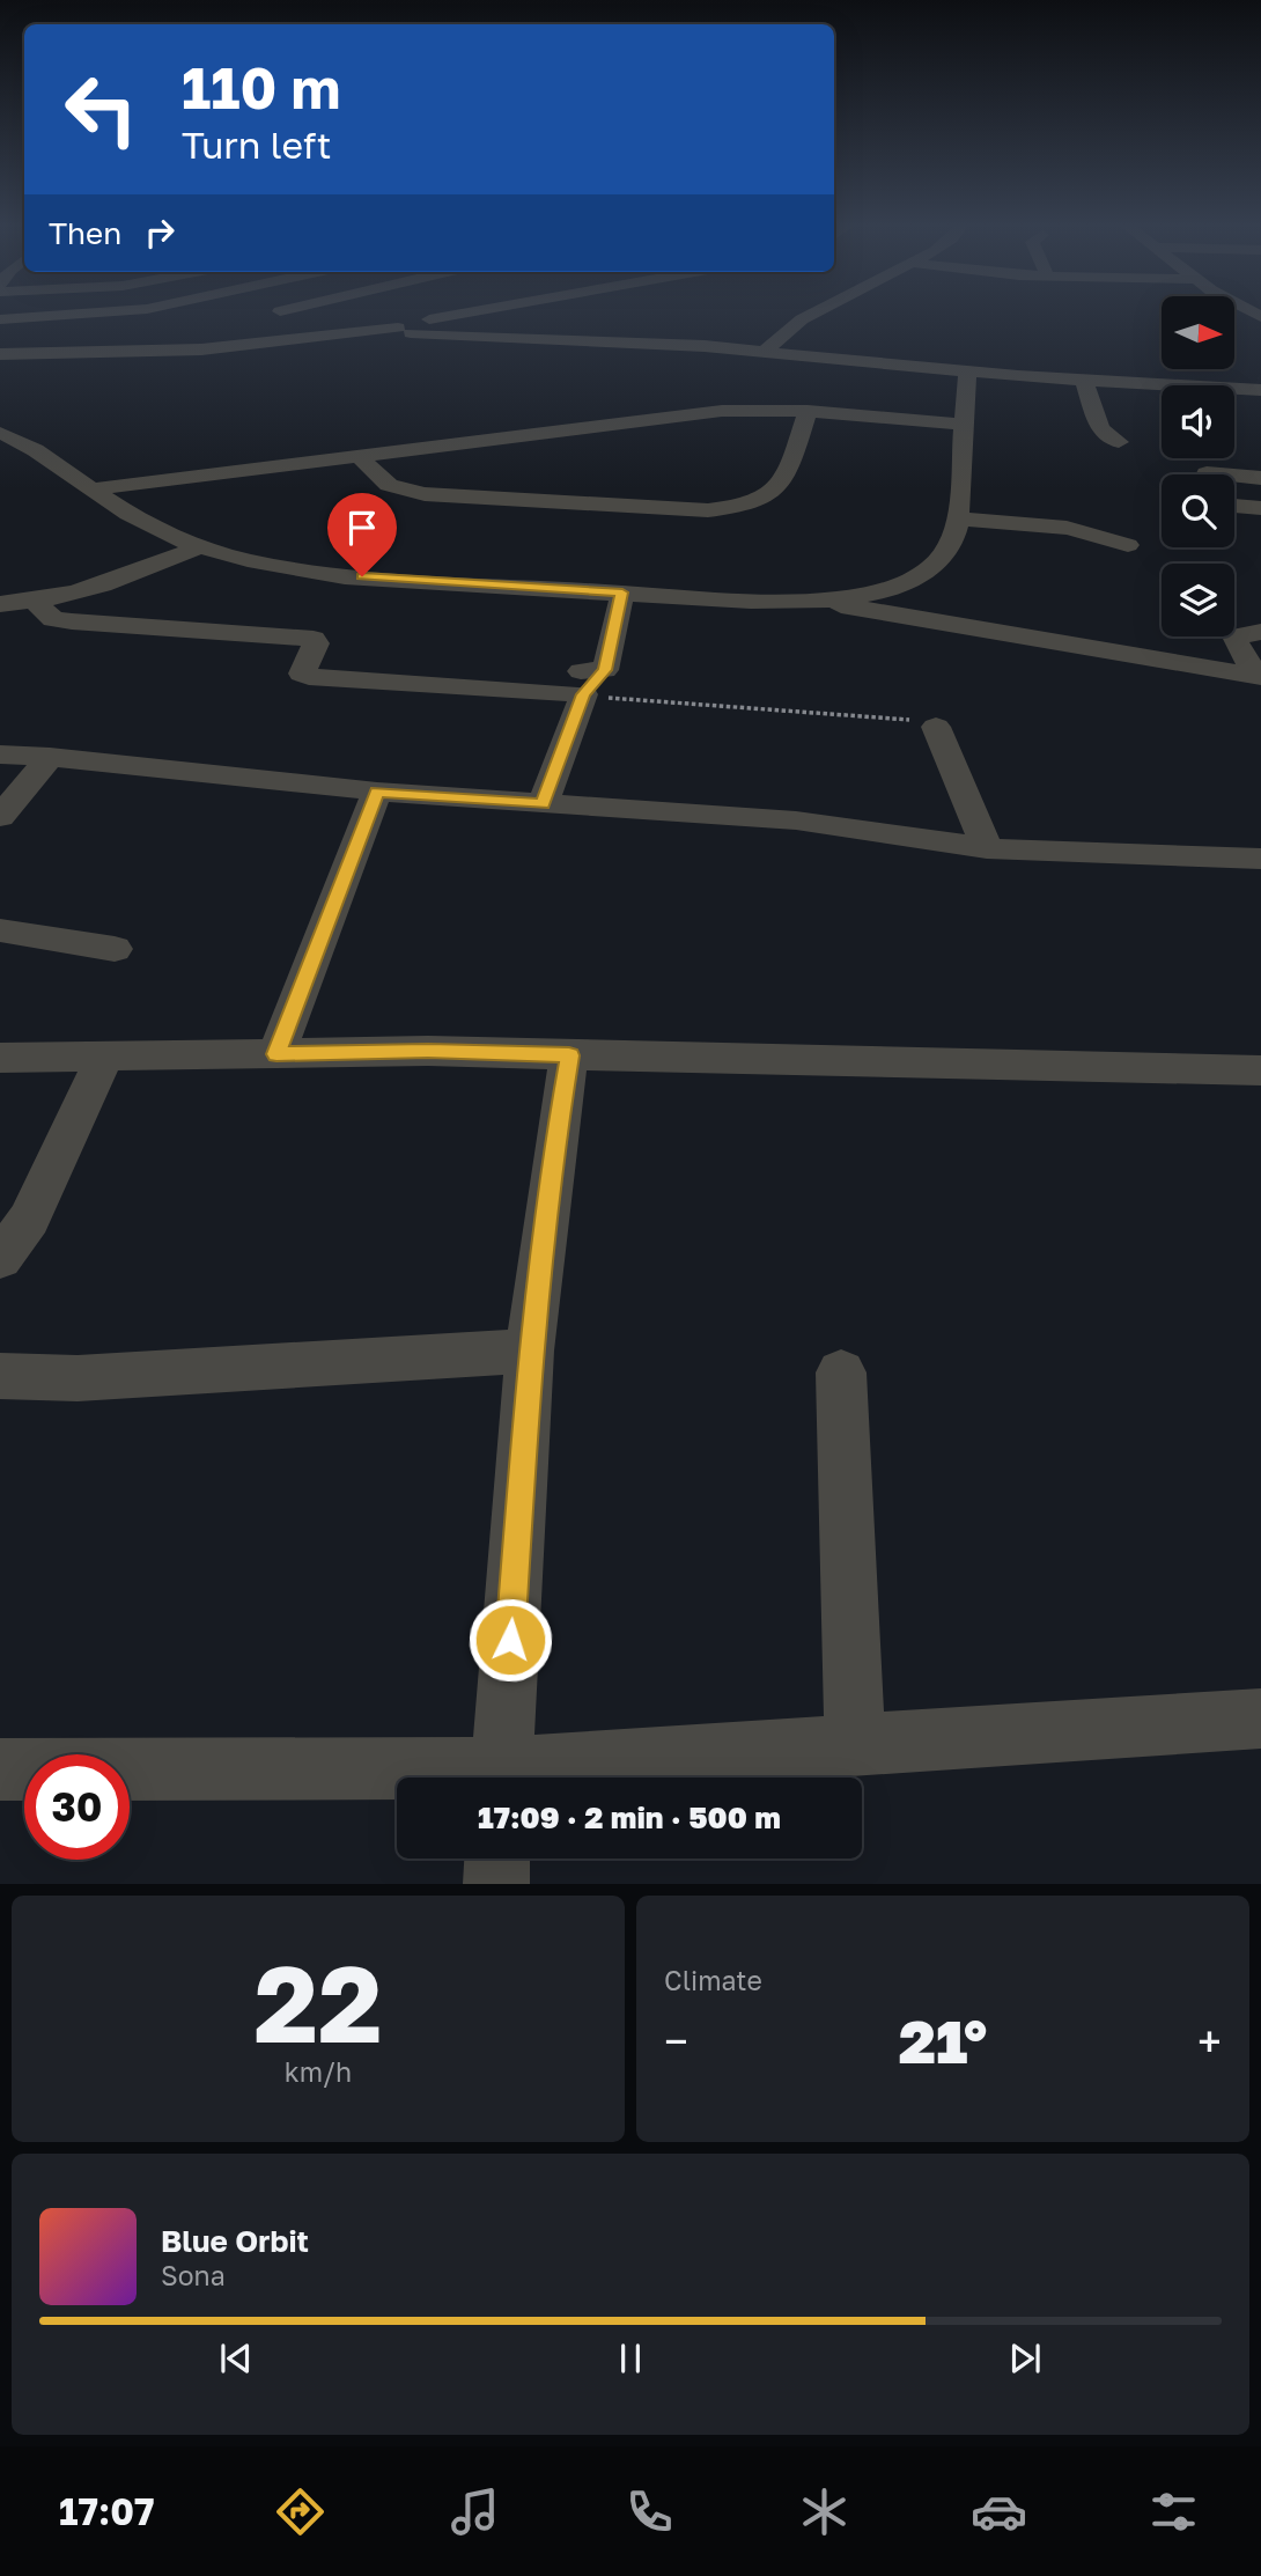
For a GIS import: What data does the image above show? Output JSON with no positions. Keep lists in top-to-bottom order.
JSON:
{
  "north": "right",
  "page": {
    "turn": ["110 m", "Turn left"],
    "then": "Then",
    "limit": "30",
    "trip": "17:09 · 2 min · 500 m",
    "tile": [
      ["22", "km/h"],
      "Climate"
    ],
    "heat": ["−", "21°", "+"],
    "song": ["Blue Orbit", "Sona"],
    "tabs": "17:07"
  }
}
